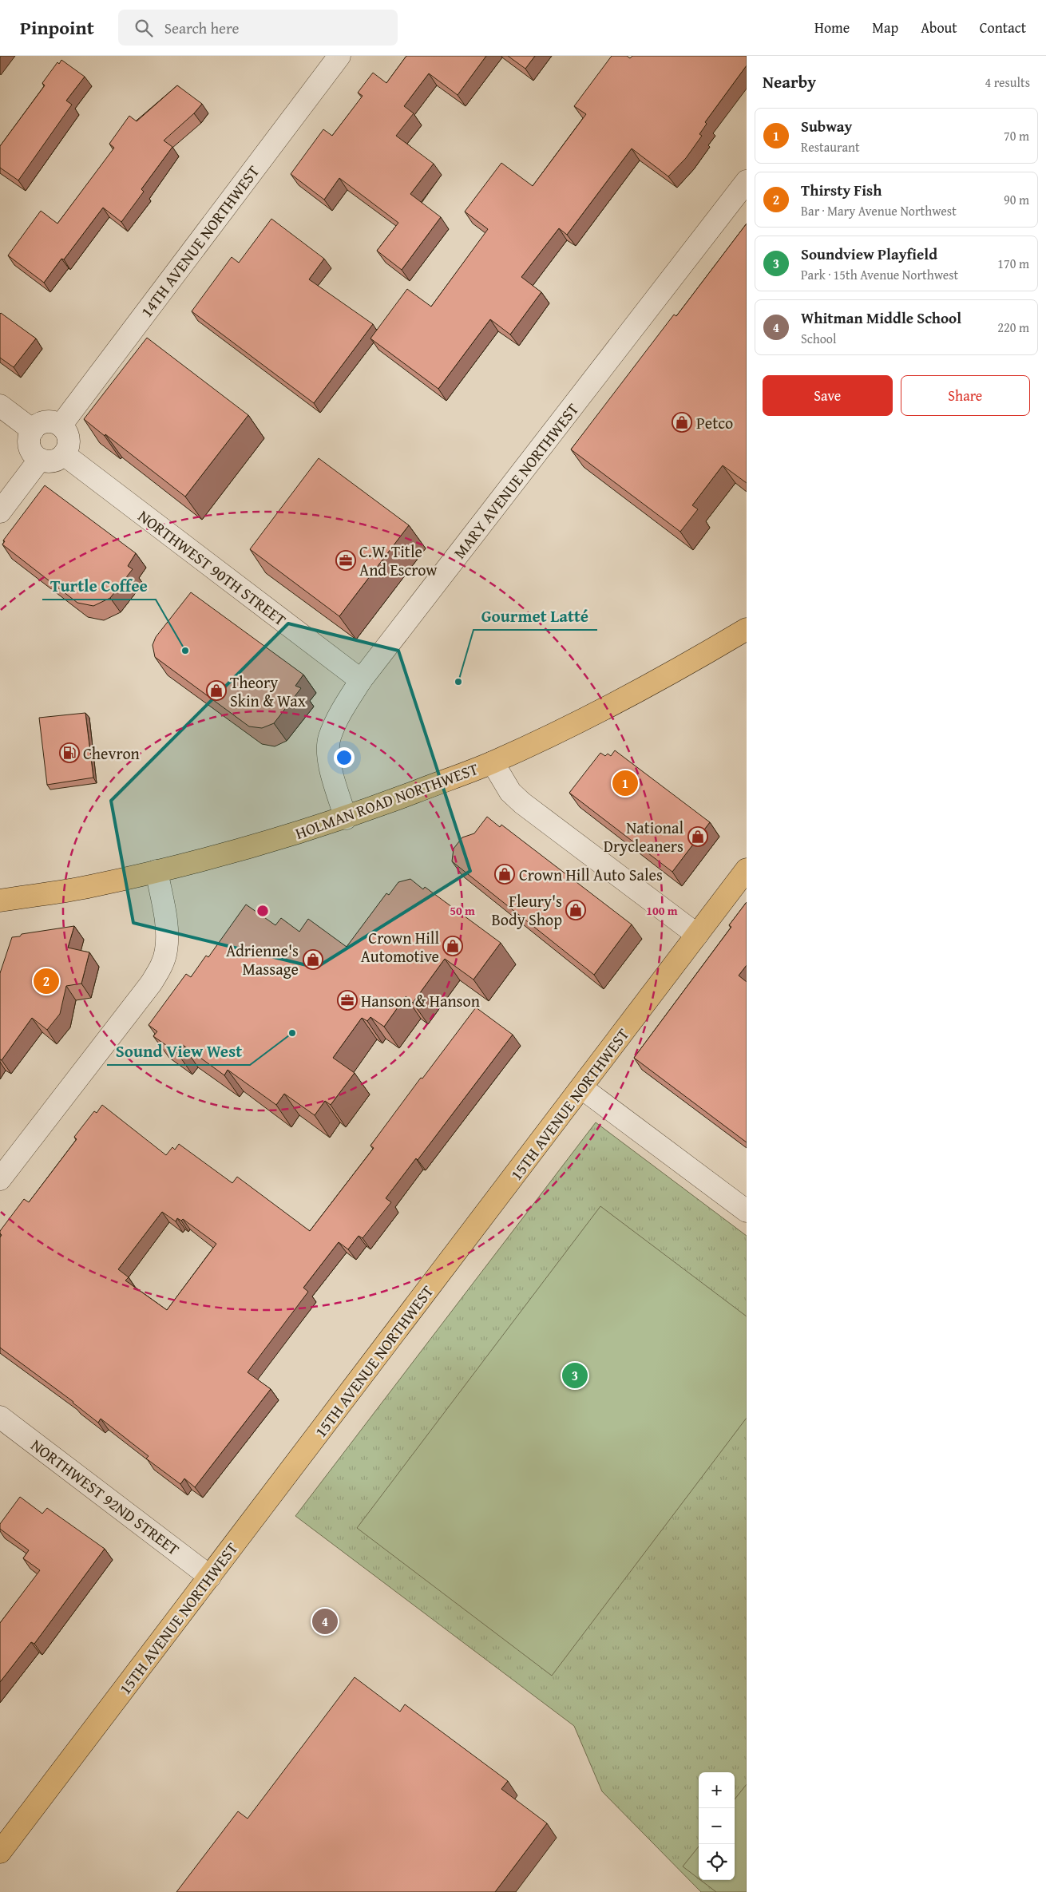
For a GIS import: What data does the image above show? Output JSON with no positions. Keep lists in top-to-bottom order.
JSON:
{
  "streets": {
    "main road": ["HOLMAN ROAD NORTHWEST", "15TH AVENUE NORTHWEST"],
    "street": [
      "14TH AVENUE NORTHWEST",
      "MARY AVENUE NORTHWEST",
      "NORTHWEST 90TH STREET",
      "NORTHWEST 92ND STREET"
    ]
  },
  "crossings": [
    ["14TH AVENUE NORTHWEST", "NORTHWEST 90TH STREET"],
    ["MARY AVENUE NORTHWEST", "NORTHWEST 90TH STREET"],
    ["MARY AVENUE NORTHWEST", "HOLMAN ROAD NORTHWEST"],
    ["15TH AVENUE NORTHWEST", "NORTHWEST 92ND STREET"]
  ],
  "places": {
    "shop": [
      "Petco",
      "Theory Skin & Wax",
      "National Drycleaners",
      "Crown Hill Auto Sales",
      "Fleury's Body Shop",
      "Crown Hill Automotive",
      "Adrienne's Massage"
    ],
    "office": ["C.W. Title And Escrow", "Hanson & Hanson"],
    "other": ["Turtle Coffee", "Gourmet Latté", "Sound View West"],
    "fuel station": ["Chevron"]
  },
  "page": {
    "header": "Pinpoint",
    "search": "Search here",
    "nav": [
      "Home",
      "Map",
      "About",
      "Contact"
    ],
    "heading": ["Nearby", "4 results"],
    "list": [
      {
        "mark": "1",
        "name": "Subway",
        "note": "Restaurant",
        "value": "70 m"
      },
      {
        "mark": "2",
        "name": "Thirsty Fish",
        "note": "Bar · Mary Avenue Northwest",
        "value": "90 m"
      },
      {
        "mark": "3",
        "name": "Soundview Playfield",
        "note": "Park · 15th Avenue Northwest",
        "value": "170 m"
      },
      {
        "mark": "4",
        "name": "Whitman Middle School",
        "note": "School",
        "value": "220 m"
      }
    ],
    "buttons": ["Save", "Share"],
    "pins": [
      "1",
      "2",
      "3",
      "4"
    ],
    "map_buttons": ["+", "−"]
  },
  "rings": ["50 m", "100 m"]
}
